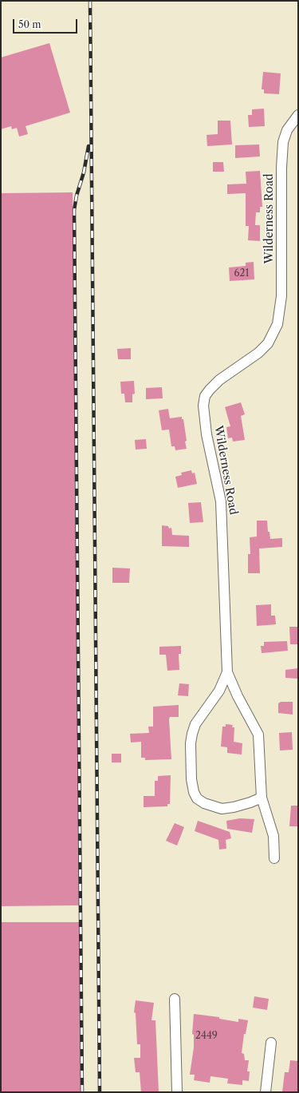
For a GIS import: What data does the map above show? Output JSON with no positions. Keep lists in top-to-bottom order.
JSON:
{
  "streets": {
    "street": ["Wilderness Road"]
  },
  "house_numbers": ["621", "2449"],
  "scale_bar": "50 m"
}
